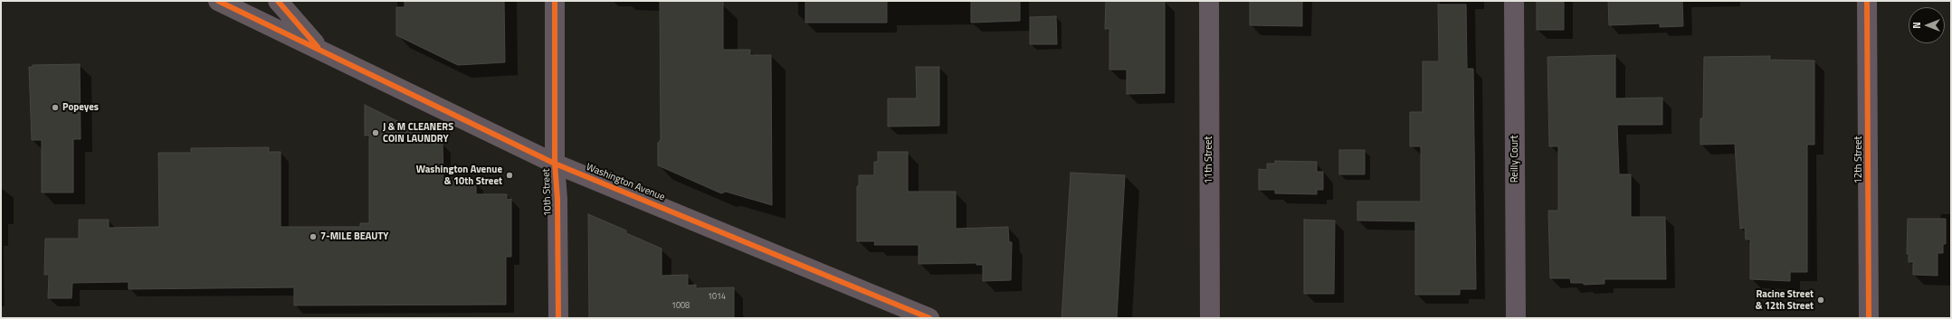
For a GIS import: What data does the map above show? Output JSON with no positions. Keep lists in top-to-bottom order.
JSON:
{
  "streets": {
    "main road": ["Washington Avenue"],
    "street": [
      "Reilly Court",
      "11th Street",
      "12th Street",
      "10th Street"
    ]
  },
  "crossings": [
    ["Washington Avenue", "10th Street"]
  ],
  "places": [
    "Popeyes",
    "J & M CLEANERS COIN LAUNDRY",
    "Washington Avenue & 10th Street",
    "7-MILE BEAUTY",
    "Racine Street & 12th Street"
  ],
  "house_numbers": ["1014", "1008"],
  "north": "left"
}
